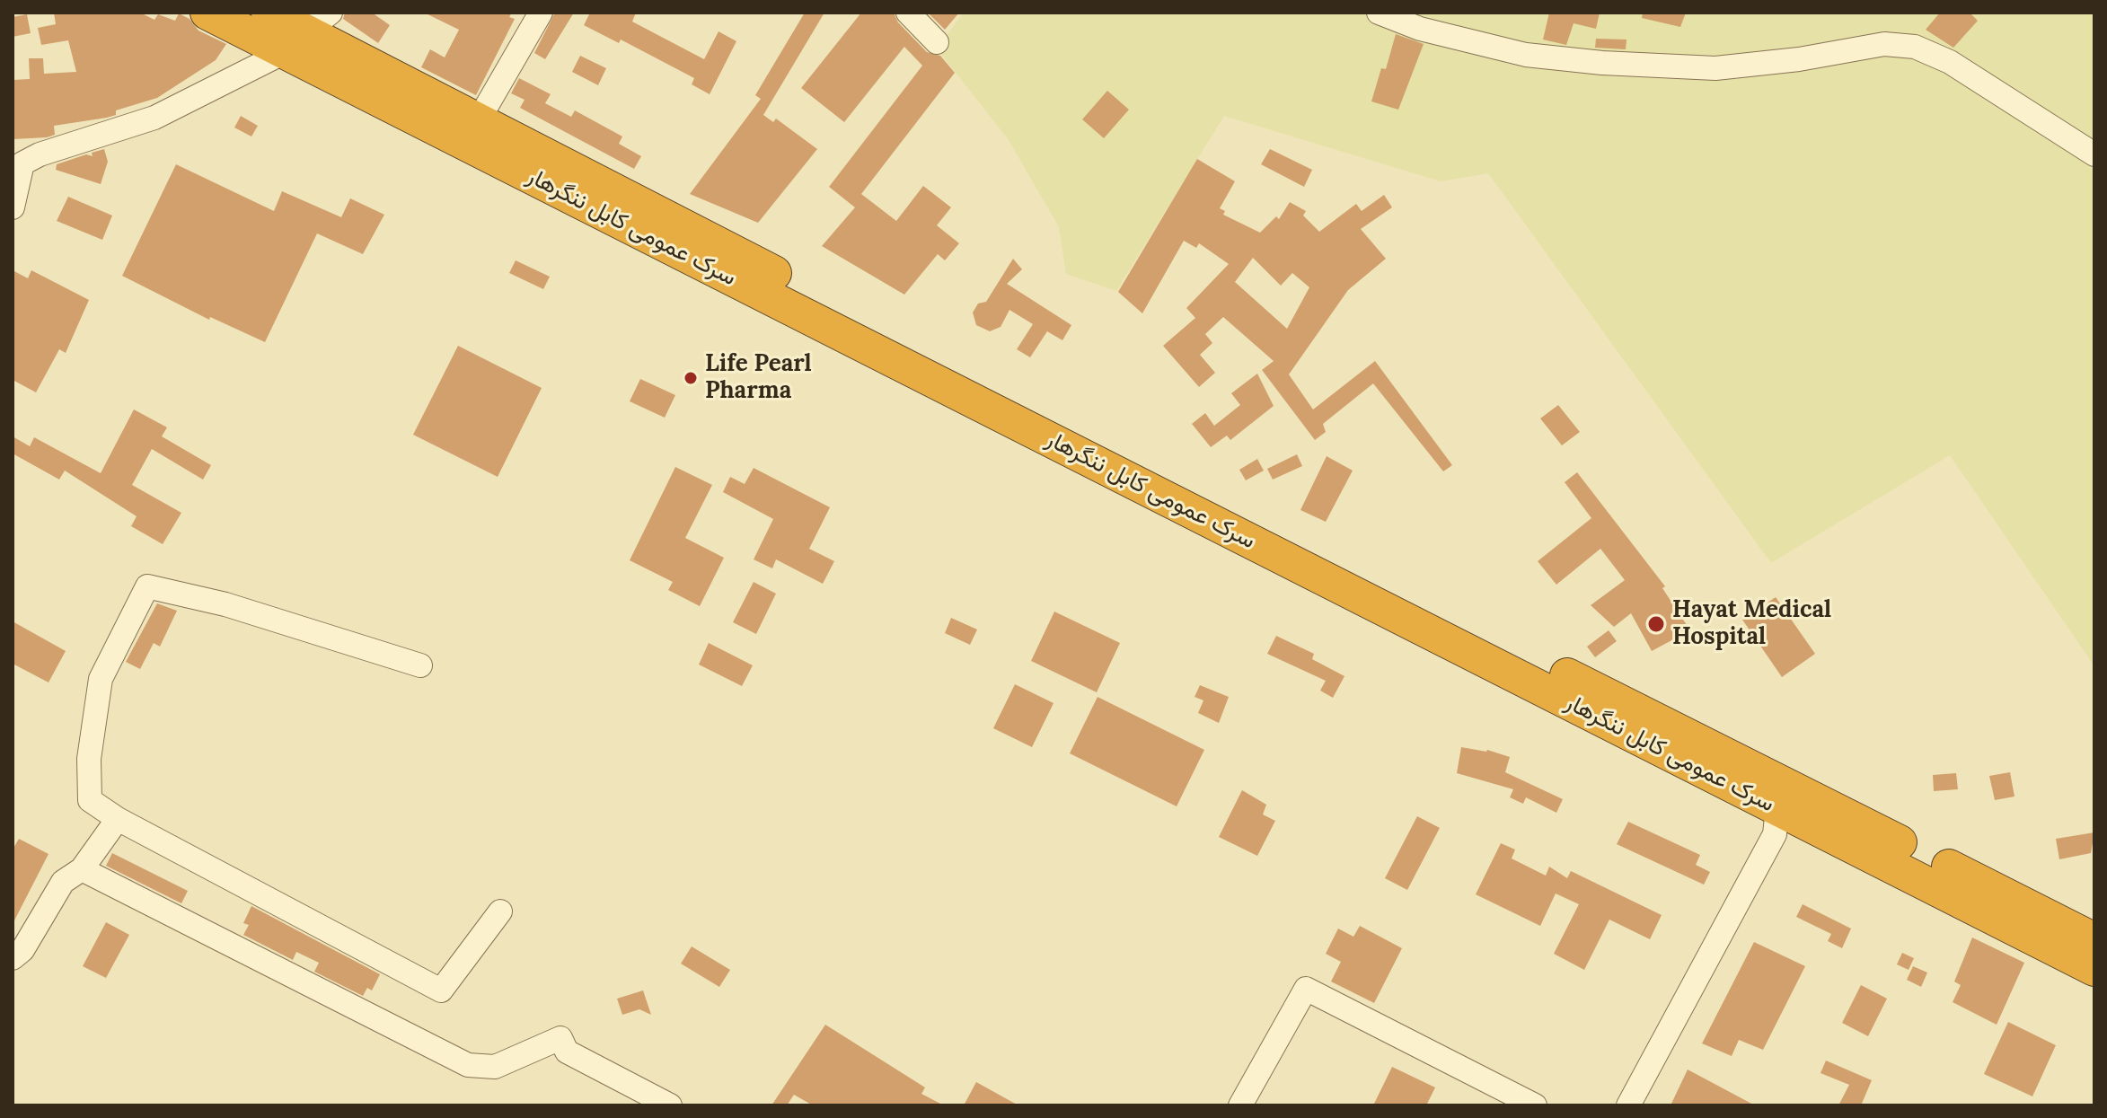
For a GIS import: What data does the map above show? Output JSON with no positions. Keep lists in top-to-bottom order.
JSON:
{
  "streets": {
    "highway": ["سرک عمومی کابل ننگرهار"]
  },
  "places": ["Life Pearl Pharma", "Hayat Medical Hospital"]
}
